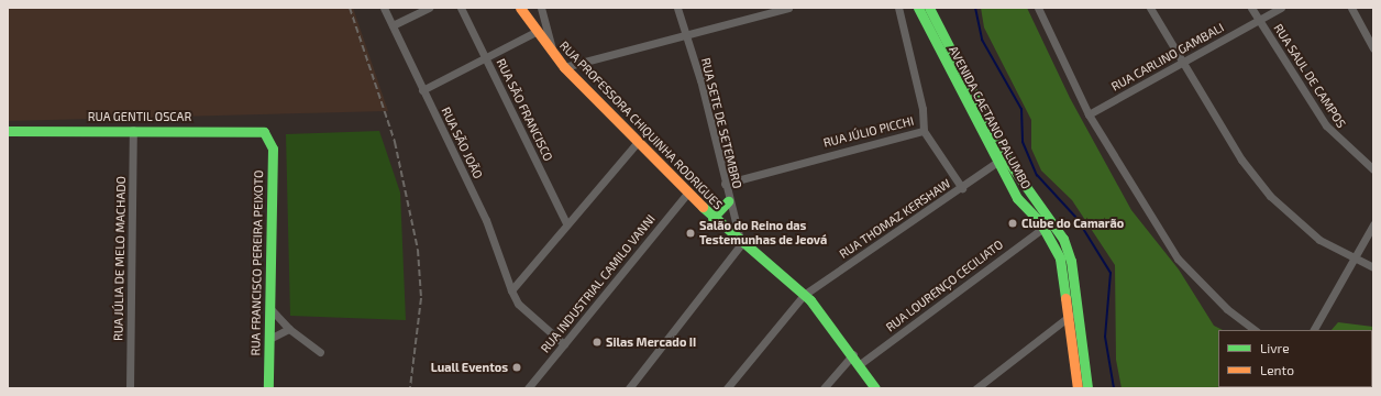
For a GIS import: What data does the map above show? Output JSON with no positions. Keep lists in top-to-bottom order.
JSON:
{
  "streets": {
    "main road": [
      "RUA GENTIL OSCAR",
      "AVENIDA CAETANO PALUMBO",
      "RUA PROFESSORA CHIQUINHA RODRIGUES",
      "RUA FRANCISCO PEREIRA PEIXOTO"
    ],
    "street": [
      "RUA CARLINO GAMBALI",
      "RUA SAUL DE CAMPOS",
      "RUA SÃO FRANCISCO",
      "RUA SETE DE SETEMBRO",
      "RUA JÚLIO PICCHI",
      "RUA SÃO JOÃO",
      "RUA THOMAZ KERSHAW",
      "RUA JÚLIA DE MELO MACHADO",
      "RUA INDUSTRIAL CAMILO VANNI",
      "RUA LOURENÇO CECILIATO"
    ]
  },
  "crossings": [
    ["RUA CARLINO GAMBALI", "RUA SAUL DE CAMPOS"],
    ["RUA GENTIL OSCAR", "RUA JÚLIA DE MELO MACHADO"],
    ["RUA GENTIL OSCAR", "RUA FRANCISCO PEREIRA PEIXOTO"],
    ["AVENIDA CAETANO PALUMBO", "RUA THOMAZ KERSHAW"],
    ["AVENIDA CAETANO PALUMBO", "RUA LOURENÇO CECILIATO"],
    ["RUA SETE DE SETEMBRO", "RUA PROFESSORA CHIQUINHA RODRIGUES"],
    ["RUA SETE DE SETEMBRO", "RUA JÚLIO PICCHI"],
    ["RUA PROFESSORA CHIQUINHA RODRIGUES", "RUA THOMAZ KERSHAW"],
    ["RUA PROFESSORA CHIQUINHA RODRIGUES", "RUA INDUSTRIAL CAMILO VANNI"],
    ["RUA PROFESSORA CHIQUINHA RODRIGUES", "RUA LOURENÇO CECILIATO"],
    ["RUA SÃO JOÃO", "RUA INDUSTRIAL CAMILO VANNI"]
  ],
  "places": [
    "Clube do Camarão",
    "Salão do Reino das Testemunhas de Jeová",
    "Silas Mercado II",
    "Luall Eventos"
  ],
  "legend": ["Livre", "Lento"]
}
